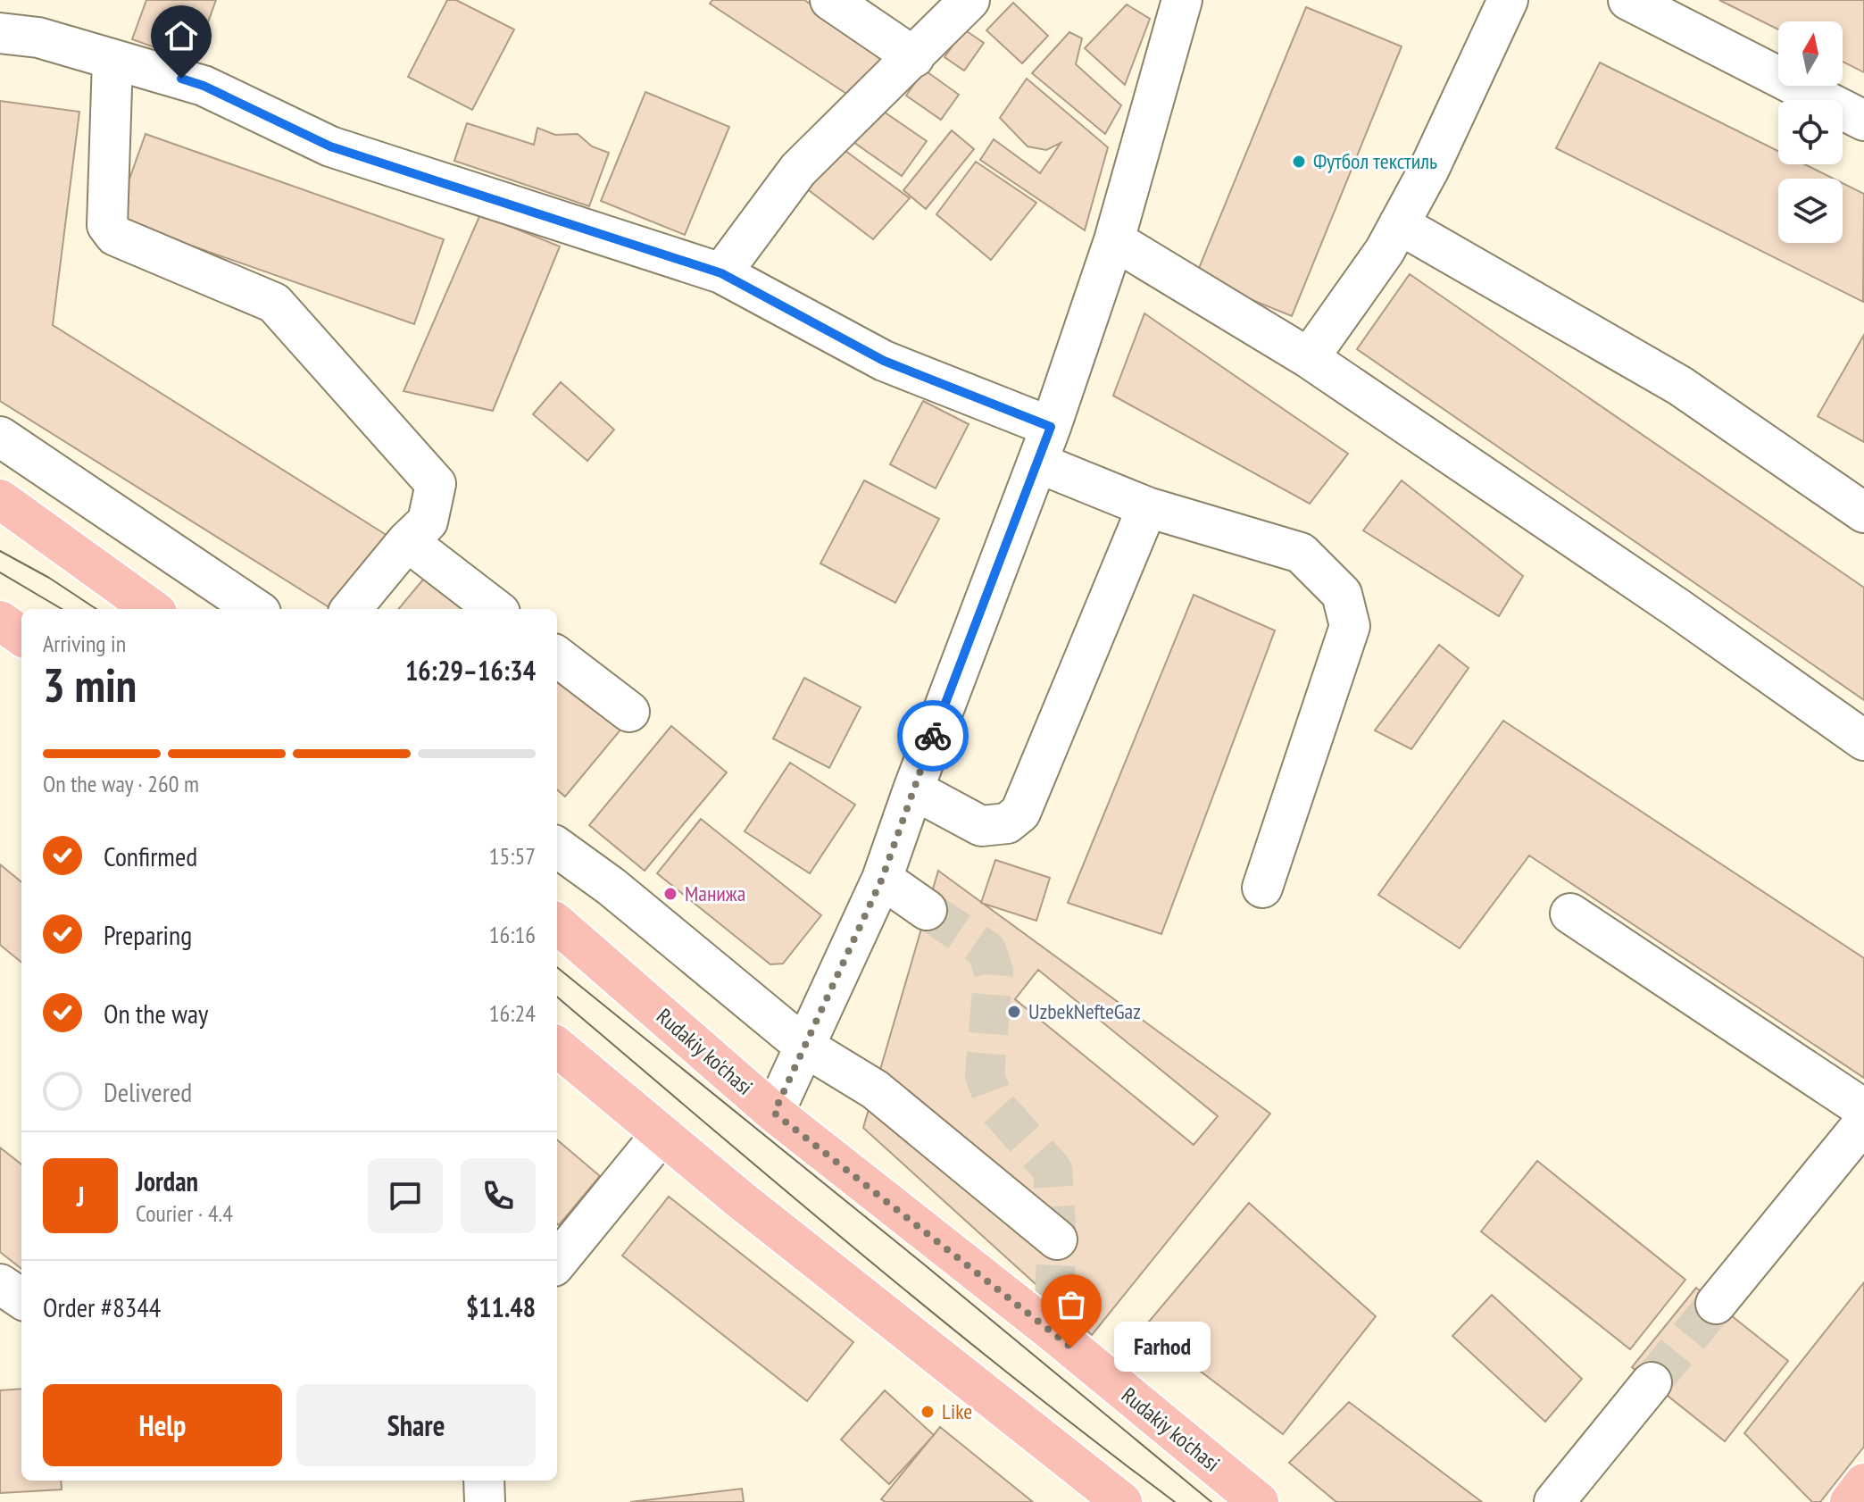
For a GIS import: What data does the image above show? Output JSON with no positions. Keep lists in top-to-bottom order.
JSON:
{
  "streets": {
    "main road": ["Rudakiy ko'chasi"]
  },
  "places": [
    "Футбол текстиль",
    "Манижа",
    "UzbekNefteGaz",
    "Farhod",
    "Like"
  ],
  "north": "top",
  "page": {
    "heading": ["3 min", "Arriving in", "16:29–16:34"],
    "panel": [
      "Jordan",
      "Courier · 4.4",
      "Order #8344",
      "$11.48"
    ],
    "bar": "On the way · 260 m",
    "list": [
      ["Confirmed", "15:57"],
      ["Preparing", "16:16"],
      ["On the way", "16:24"],
      "Delivered"
    ],
    "round": "J",
    "bubble": "Farhod",
    "buttons": ["Help", "Share"]
  }
}
